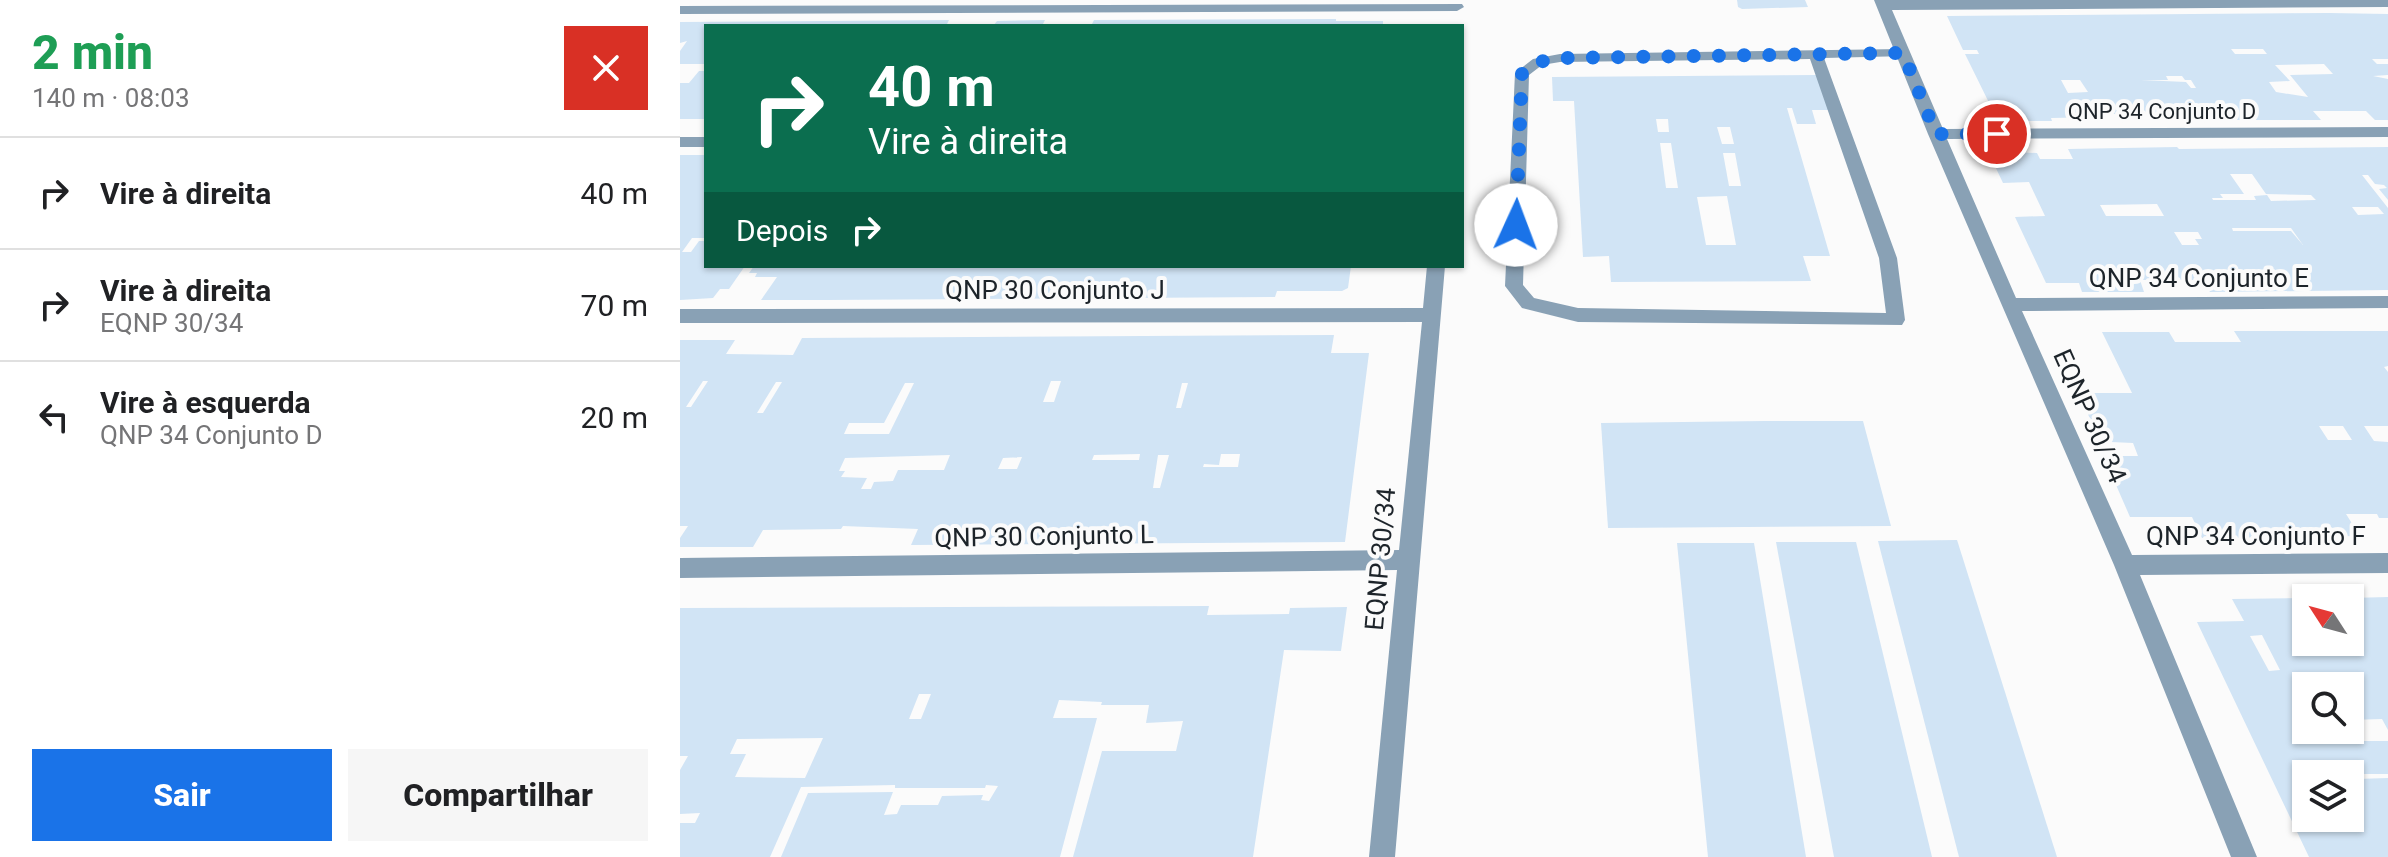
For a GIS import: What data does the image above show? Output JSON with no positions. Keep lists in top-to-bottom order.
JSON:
{
  "streets": {
    "street": [
      "QNP 34 Conjunto D",
      "QNP 34 Conjunto E",
      "QNP 30 Conjunto J",
      "EQNP 30/34",
      "QNP 30 Conjunto L",
      "QNP 34 Conjunto F"
    ]
  },
  "crossings": [
    ["QNP 34 Conjunto D", "EQNP 30/34"],
    ["QNP 34 Conjunto E", "EQNP 30/34"],
    ["QNP 30 Conjunto J", "EQNP 30/34"],
    ["EQNP 30/34", "QNP 30 Conjunto L"],
    ["EQNP 30/34", "QNP 34 Conjunto F"]
  ],
  "north": "top left",
  "page": {
    "heading": ["2 min", "140 m · 08:03"],
    "turn": ["40 m", "Vire à direita"],
    "list": [
      {
        "name": "Vire à direita",
        "value": "40 m"
      },
      {
        "name": "Vire à direita",
        "note": "EQNP 30/34",
        "value": "70 m"
      },
      {
        "name": "Vire à esquerda",
        "note": "QNP 34 Conjunto D",
        "value": "20 m"
      }
    ],
    "then": "Depois",
    "buttons": ["Sair", "Compartilhar"]
  }
}
